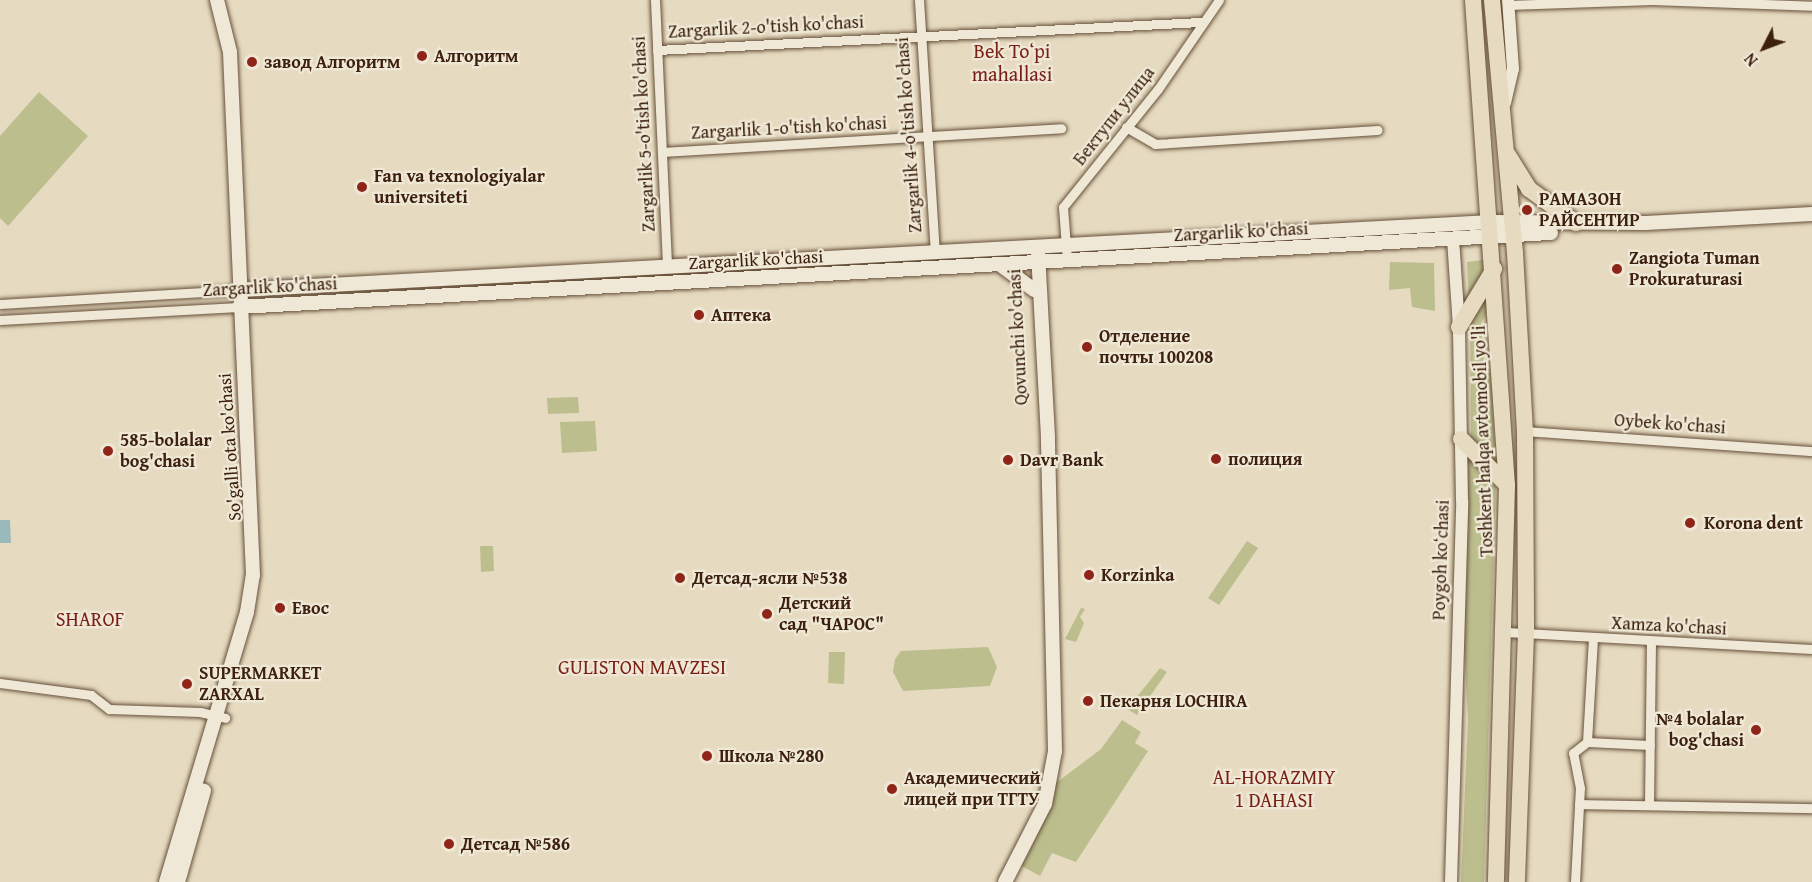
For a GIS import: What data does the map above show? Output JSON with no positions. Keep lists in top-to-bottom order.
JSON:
{
  "streets": {
    "highway": ["Toshkent halqa avtomobil yo'li"],
    "main road": [
      "Zargarlik 4-o'tish ko'chasi",
      "Zargarlik ko'chasi",
      "Qovunchi ko'chasi",
      "So'galli ota ko'chasi"
    ],
    "street": [
      "Zargarlik 2-o'tish ko'chasi",
      "Бектупи улица",
      "Zargarlik 1-o'tish ko'chasi",
      "Zargarlik 5-o'tish ko'chasi",
      "Oybek ko'chasi",
      "Poygoh koʻchasi",
      "Xamza ko'chasi"
    ]
  },
  "crossings": [
    ["Zargarlik 2-o'tish ko'chasi", "Бектупи улица"],
    ["Zargarlik 2-o'tish ko'chasi", "Zargarlik 5-o'tish ko'chasi"],
    ["Zargarlik 2-o'tish ko'chasi", "Zargarlik 4-o'tish ko'chasi"],
    ["Бектупи улица", "Zargarlik ko'chasi"],
    ["Zargarlik 1-o'tish ko'chasi", "Zargarlik 5-o'tish ko'chasi"],
    ["Zargarlik 1-o'tish ko'chasi", "Zargarlik 4-o'tish ko'chasi"],
    ["Zargarlik 5-o'tish ko'chasi", "Zargarlik ko'chasi"],
    ["Zargarlik 4-o'tish ko'chasi", "Zargarlik ko'chasi"],
    ["Zargarlik ko'chasi", "Qovunchi ko'chasi"],
    ["Zargarlik ko'chasi", "Toshkent halqa avtomobil yo'li"],
    ["Zargarlik ko'chasi", "So'galli ota ko'chasi"],
    ["Zargarlik ko'chasi", "Poygoh koʻchasi"],
    ["Toshkent halqa avtomobil yo'li", "Xamza ko'chasi"]
  ],
  "districts": [
    "Bek Toʻpi mahallasi",
    "SHAROF",
    "GULISTON MAVZESI",
    "AL-HORAZMIY 1 DAHASI"
  ],
  "places": [
    "Алгоритм",
    "завод Алгоритм",
    "Fan va texnologiyalar universiteti",
    "РАМАЗОН РАЙСЕНТИР",
    "Zangiota Tuman Prokuraturasi",
    "Аптека",
    "Отделение почты 100208",
    "585-bolalar bog'chasi",
    "полиция",
    "Davr Bank",
    "Korona dent",
    "Korzinka",
    "Детсад-ясли №538",
    "Евос",
    "Детский сад \"ЧАРОС\"",
    "SUPERMARKET ZARXAL",
    "Пекарня LOCHIRA",
    "№4 bolalar bog'chasi",
    "Школа №280",
    "Академический лицей при ТГТУ",
    "Детсад №586"
  ],
  "north": "bottom left"
}
